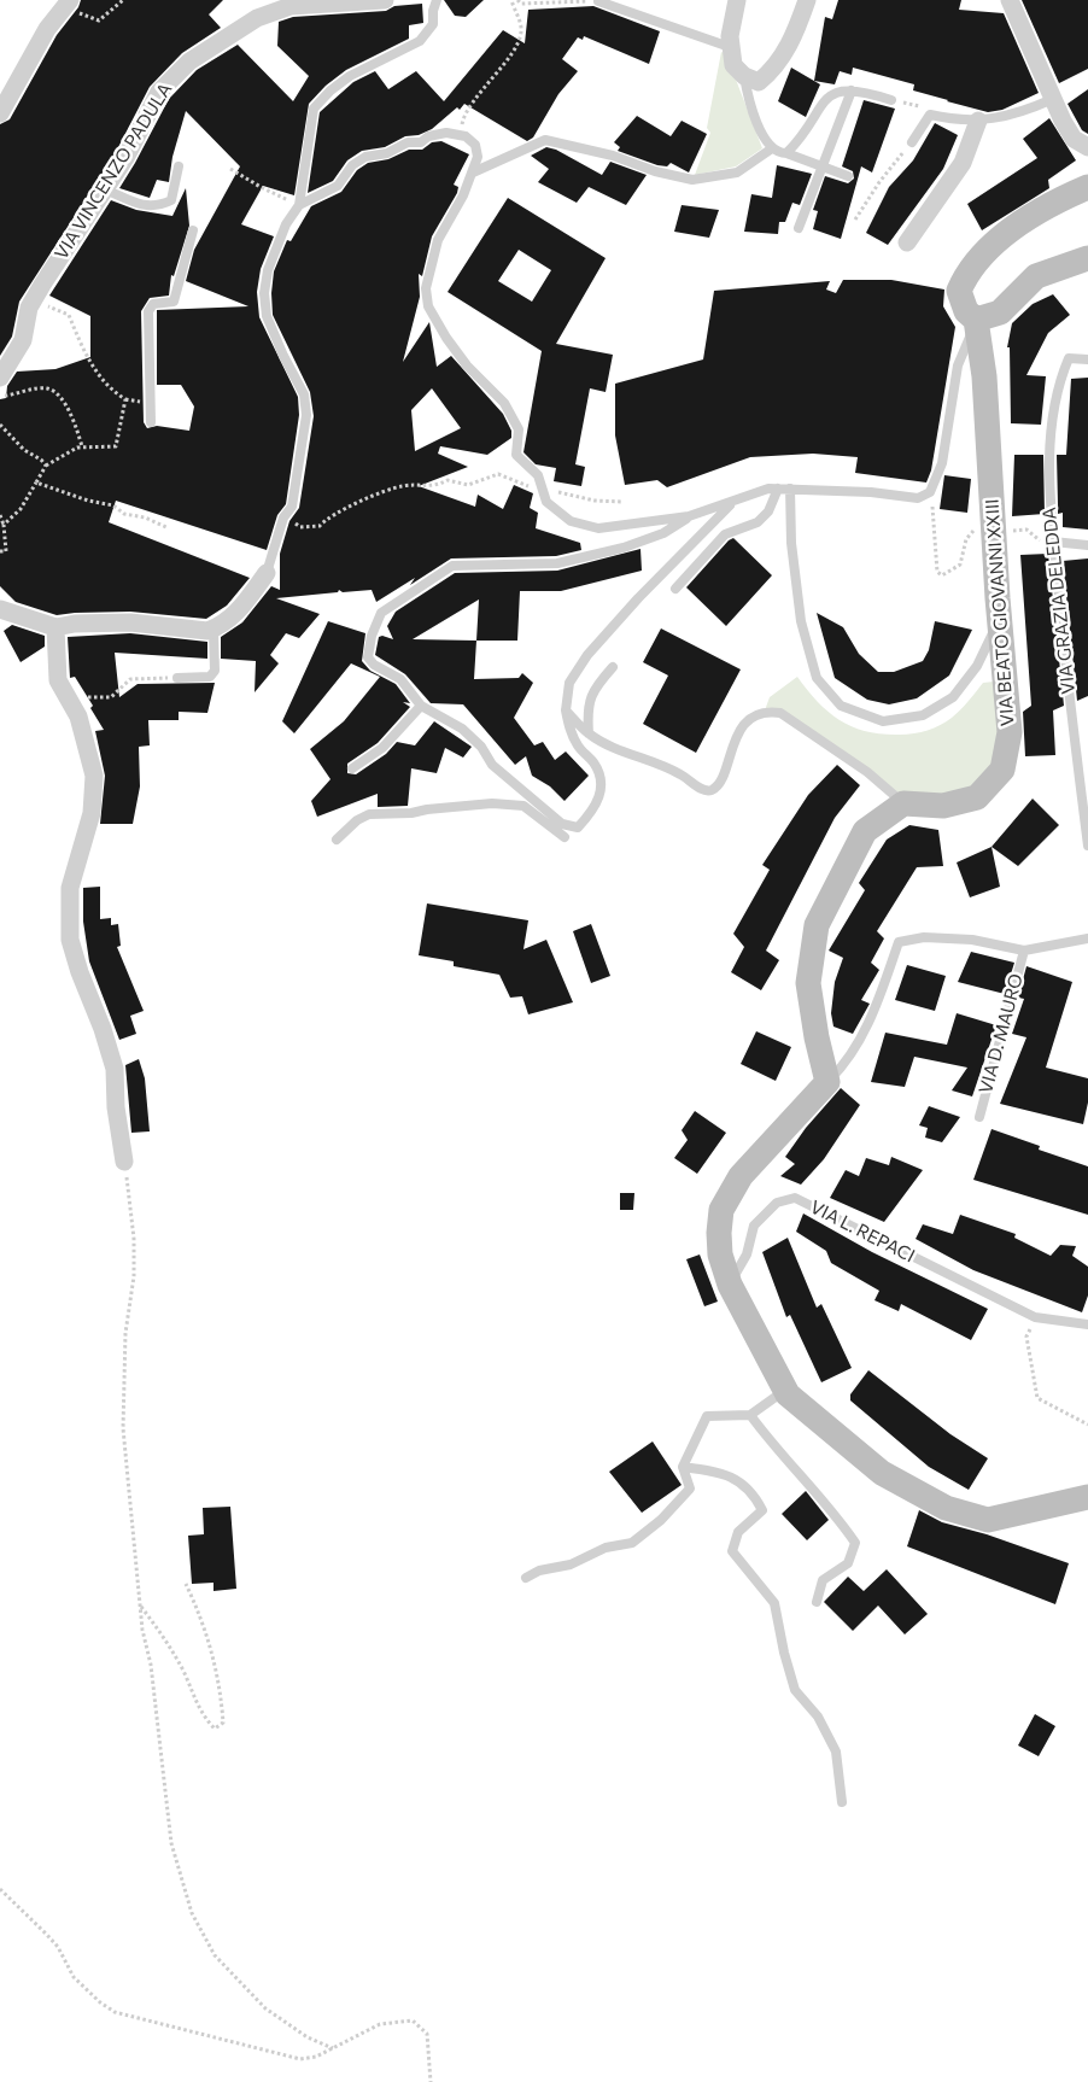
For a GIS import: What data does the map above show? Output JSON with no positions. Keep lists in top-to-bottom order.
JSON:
{
  "streets": {
    "street": ["VIA VINCENZO PADULA", "VIA BEATO GIOVANNI XXIII"],
    "lane": ["VIA GRAZIA DELEDDA", "VIA D. MAURO", "VIA L. REPACI"]
  }
}
